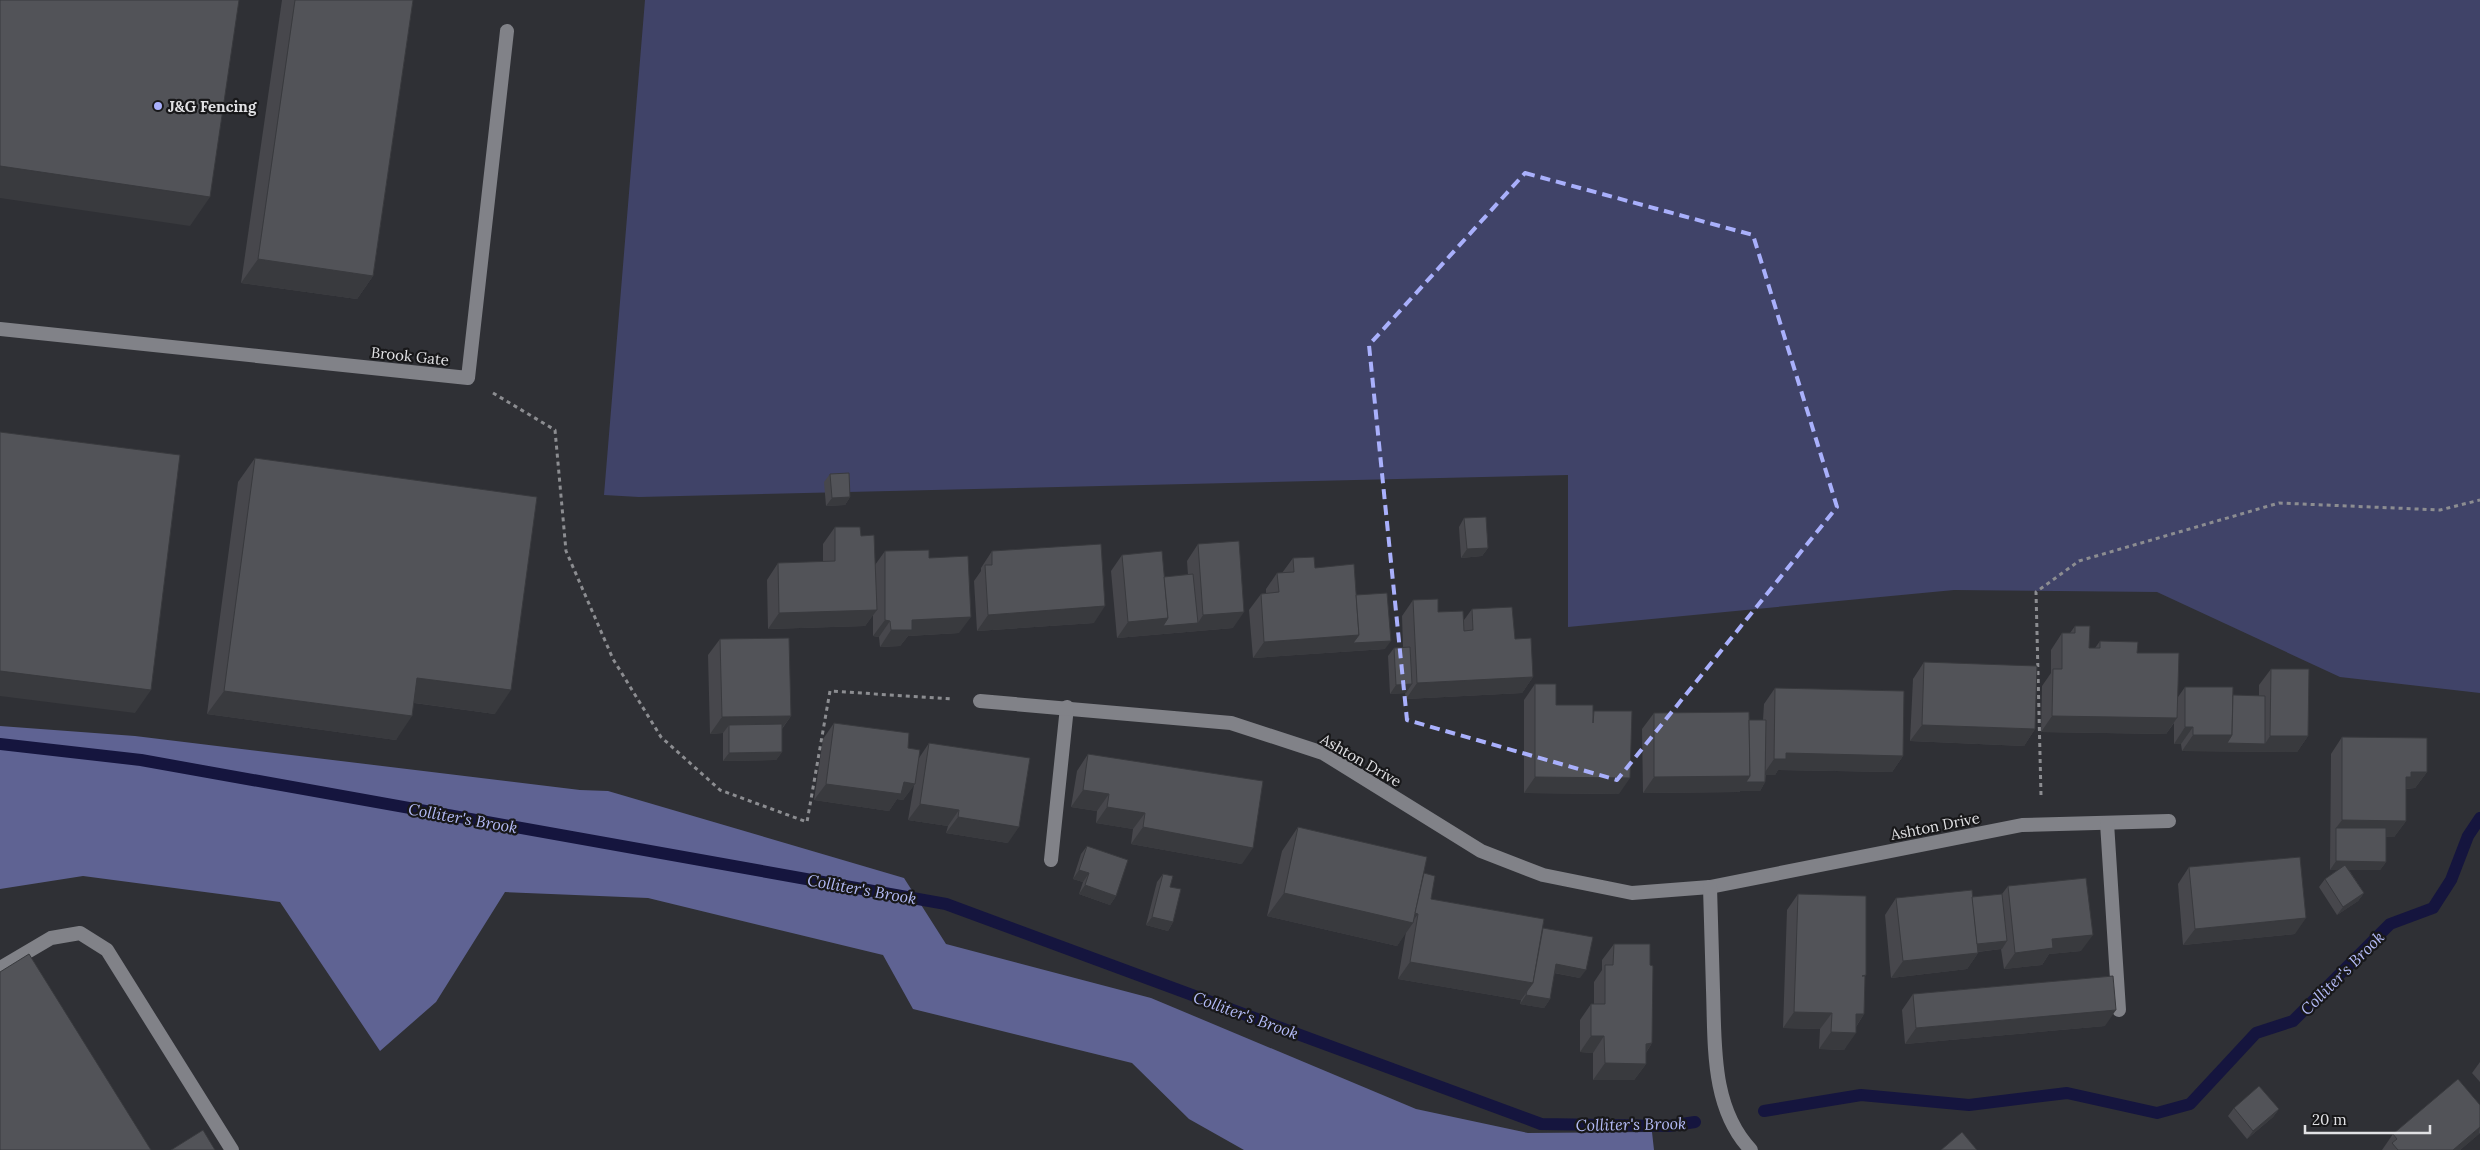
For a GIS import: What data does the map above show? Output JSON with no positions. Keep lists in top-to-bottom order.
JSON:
{
  "streets": {
    "street": ["Brook Gate", "Ashton Drive"]
  },
  "water": ["Colliter's Brook"],
  "places": ["J&G Fencing"],
  "scale_bar": "20 m"
}
